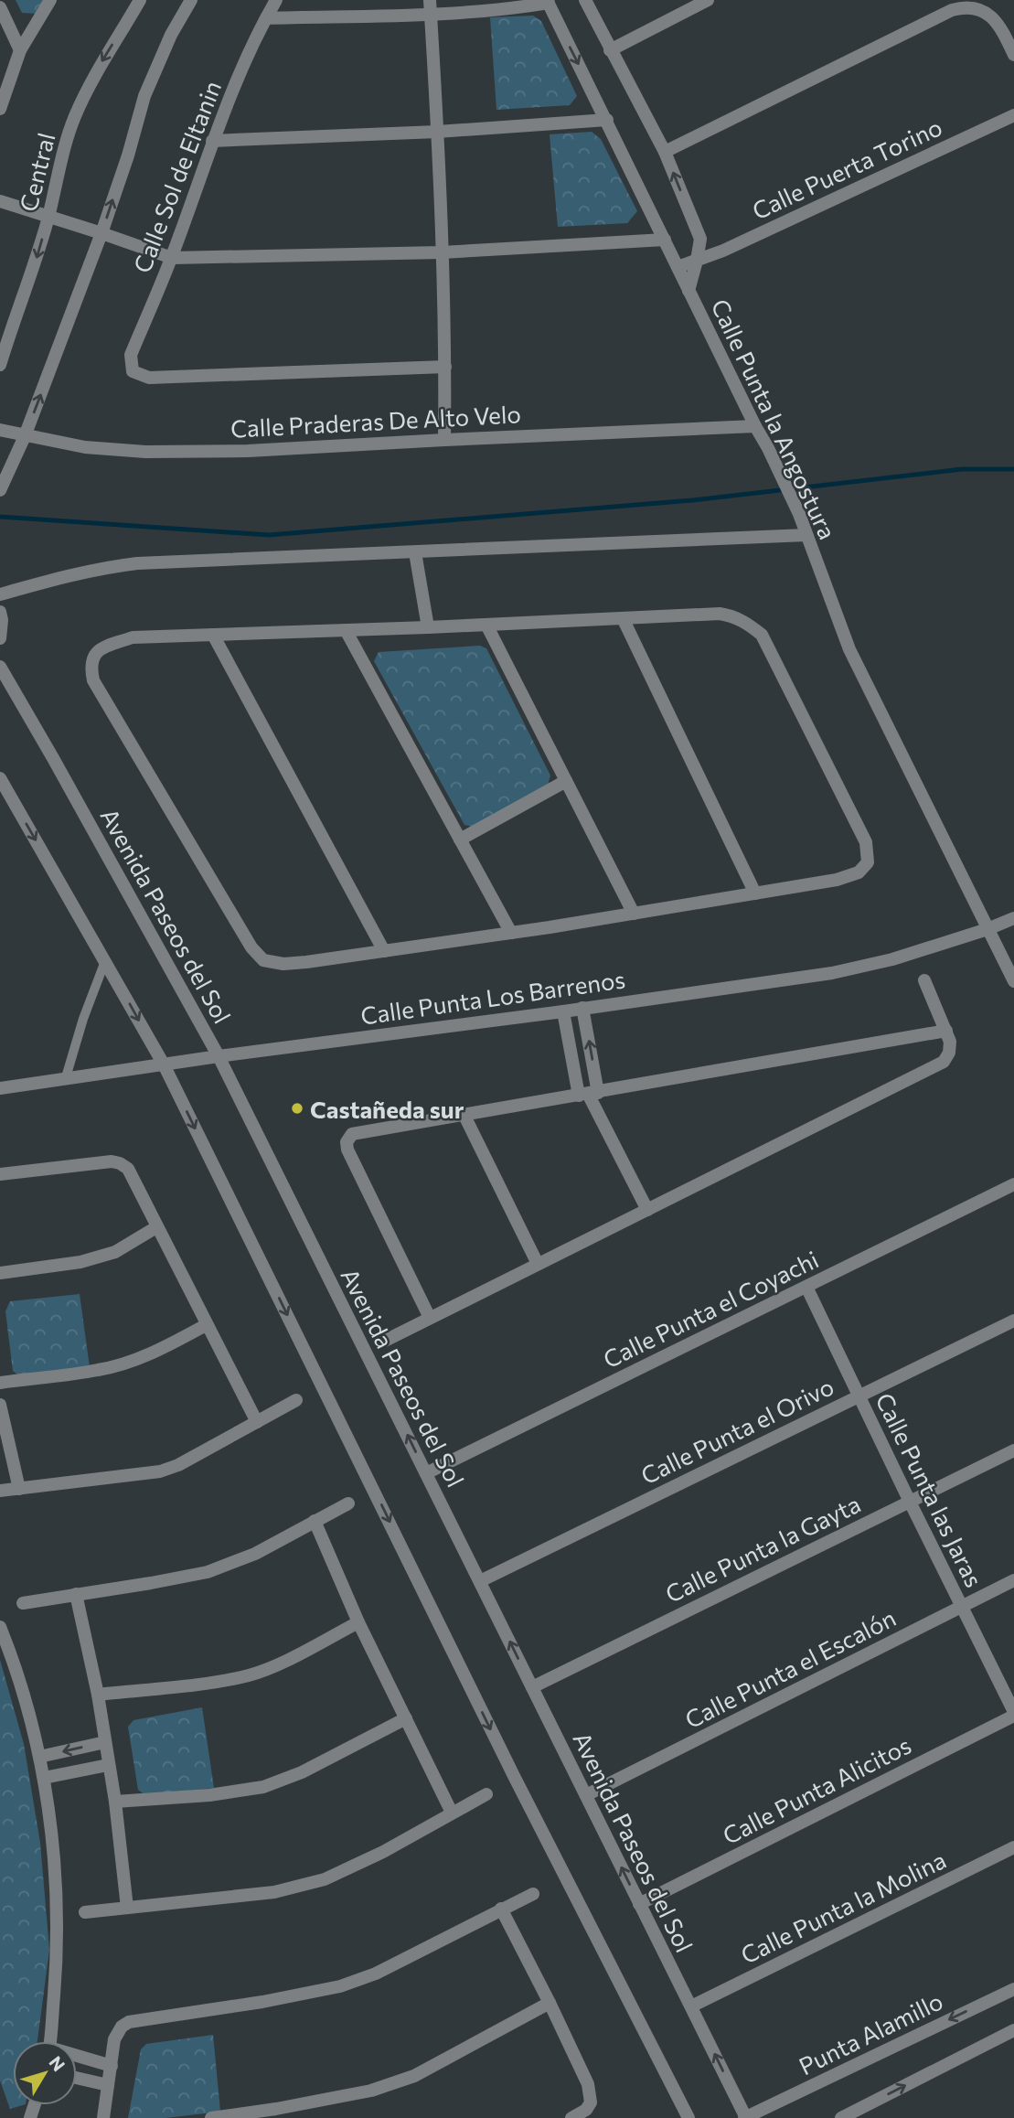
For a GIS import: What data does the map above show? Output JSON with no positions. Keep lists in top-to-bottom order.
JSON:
{
  "streets": {
    "street": [
      "Calle Puerta Torino",
      "Central",
      "Calle Sol de Eltanin",
      "Calle Punta la Angostura",
      "Calle Praderas De Alto Velo",
      "Avenida Paseos del Sol",
      "Calle Punta Los Barrenos",
      "Calle Punta el Coyachi",
      "Calle Punta el Orivo",
      "Calle Punta las Jaras",
      "Calle Punta la Gayta",
      "Calle Punta el Escalón",
      "Calle Punta Alicitos",
      "Calle Punta la Molina",
      "Punta Alamillo"
    ]
  },
  "crossings": [
    ["Calle Puerta Torino", "Calle Punta la Angostura"],
    ["Calle Punta la Angostura", "Calle Praderas De Alto Velo"],
    ["Calle Punta la Angostura", "Calle Punta Los Barrenos"],
    ["Avenida Paseos del Sol", "Calle Punta Los Barrenos"],
    ["Avenida Paseos del Sol", "Calle Punta el Coyachi"],
    ["Avenida Paseos del Sol", "Calle Punta el Orivo"],
    ["Avenida Paseos del Sol", "Calle Punta la Gayta"],
    ["Avenida Paseos del Sol", "Calle Punta el Escalón"],
    ["Avenida Paseos del Sol", "Calle Punta Alicitos"],
    ["Avenida Paseos del Sol", "Calle Punta la Molina"],
    ["Avenida Paseos del Sol", "Punta Alamillo"],
    ["Calle Punta el Coyachi", "Calle Punta las Jaras"],
    ["Calle Punta el Orivo", "Calle Punta las Jaras"],
    ["Calle Punta las Jaras", "Calle Punta la Gayta"],
    ["Calle Punta las Jaras", "Calle Punta el Escalón"],
    ["Calle Punta las Jaras", "Calle Punta Alicitos"]
  ],
  "places": ["Castañeda sur"],
  "north": "top right"
}
